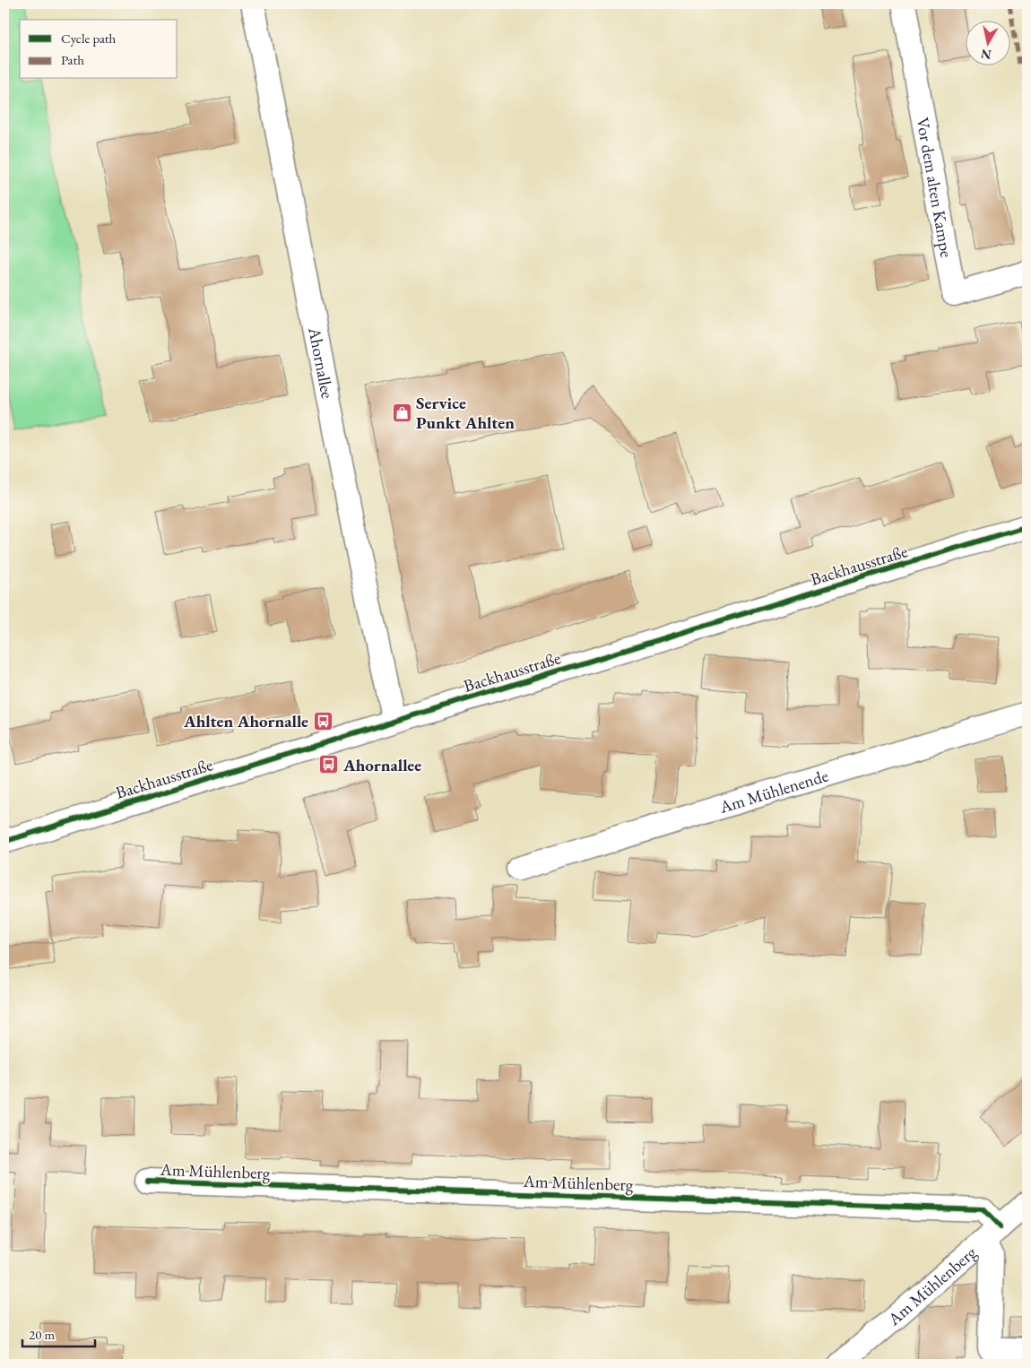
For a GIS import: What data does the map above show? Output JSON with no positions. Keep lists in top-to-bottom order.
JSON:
{
  "streets": {
    "street": [
      "Vor dem alten Kampe",
      "Ahornallee",
      "Backhausstraße",
      "Am Mühlenende",
      "Am Mühlenberg"
    ]
  },
  "crossings": [
    ["Ahornallee", "Backhausstraße"]
  ],
  "places": {
    "shop": ["Service Punkt Ahlten"],
    "bus stop": ["Ahlten Ahornalle", "Ahornallee"]
  },
  "legend": ["Cycle path", "Path"],
  "scale_bar": "20 m",
  "north": "bottom"
}
